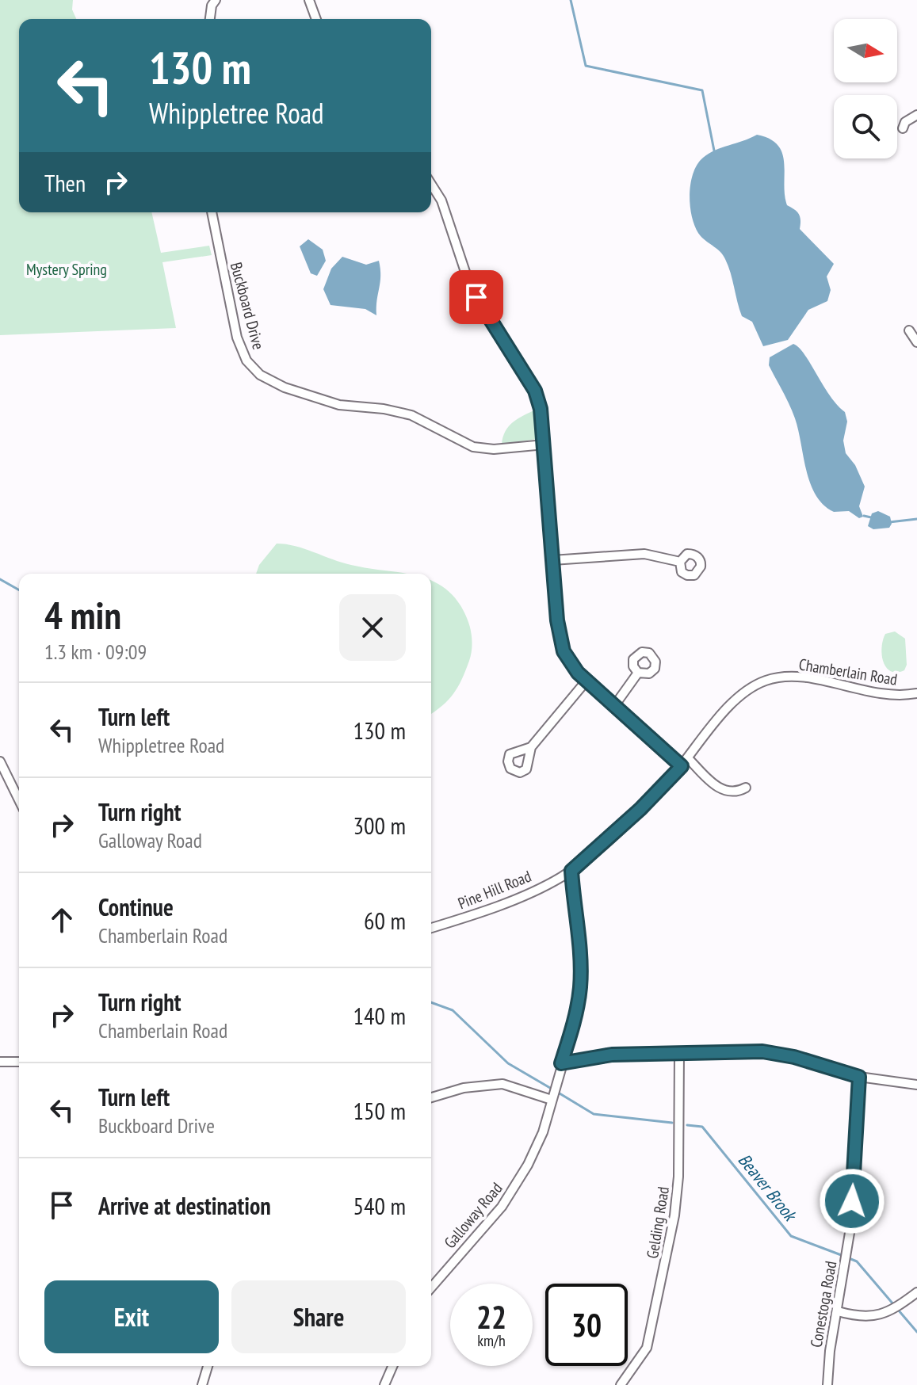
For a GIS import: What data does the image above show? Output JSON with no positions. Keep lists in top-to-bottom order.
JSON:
{
  "streets": {
    "street": [
      "Buckboard Drive",
      "Chamberlain Road",
      "Pine Hill Road",
      "Galloway Road",
      "Gelding Road",
      "Conestoga Road"
    ]
  },
  "crossings": [
    ["Chamberlain Road", "Pine Hill Road"],
    ["Chamberlain Road", "Galloway Road"],
    ["Pine Hill Road", "Galloway Road"]
  ],
  "water": ["Beaver Brook"],
  "parks": ["Mystery Spring"],
  "north": "right",
  "page": {
    "turn": ["130 m", "Whippletree Road"],
    "then": "Then",
    "heading": ["4 min", "1.3 km · 09:09"],
    "list": [
      {
        "name": "Turn left",
        "note": "Whippletree Road",
        "value": "130 m"
      },
      {
        "name": "Turn right",
        "note": "Galloway Road",
        "value": "300 m"
      },
      {
        "name": "Continue",
        "note": "Chamberlain Road",
        "value": "60 m"
      },
      {
        "name": "Turn right",
        "note": "Chamberlain Road",
        "value": "140 m"
      },
      {
        "name": "Turn left",
        "note": "Buckboard Drive",
        "value": "150 m"
      },
      {
        "name": "Arrive at destination",
        "value": "540 m"
      }
    ],
    "buttons": ["Exit", "Share"],
    "speed": "22 km/h",
    "limit": "30"
  }
}
